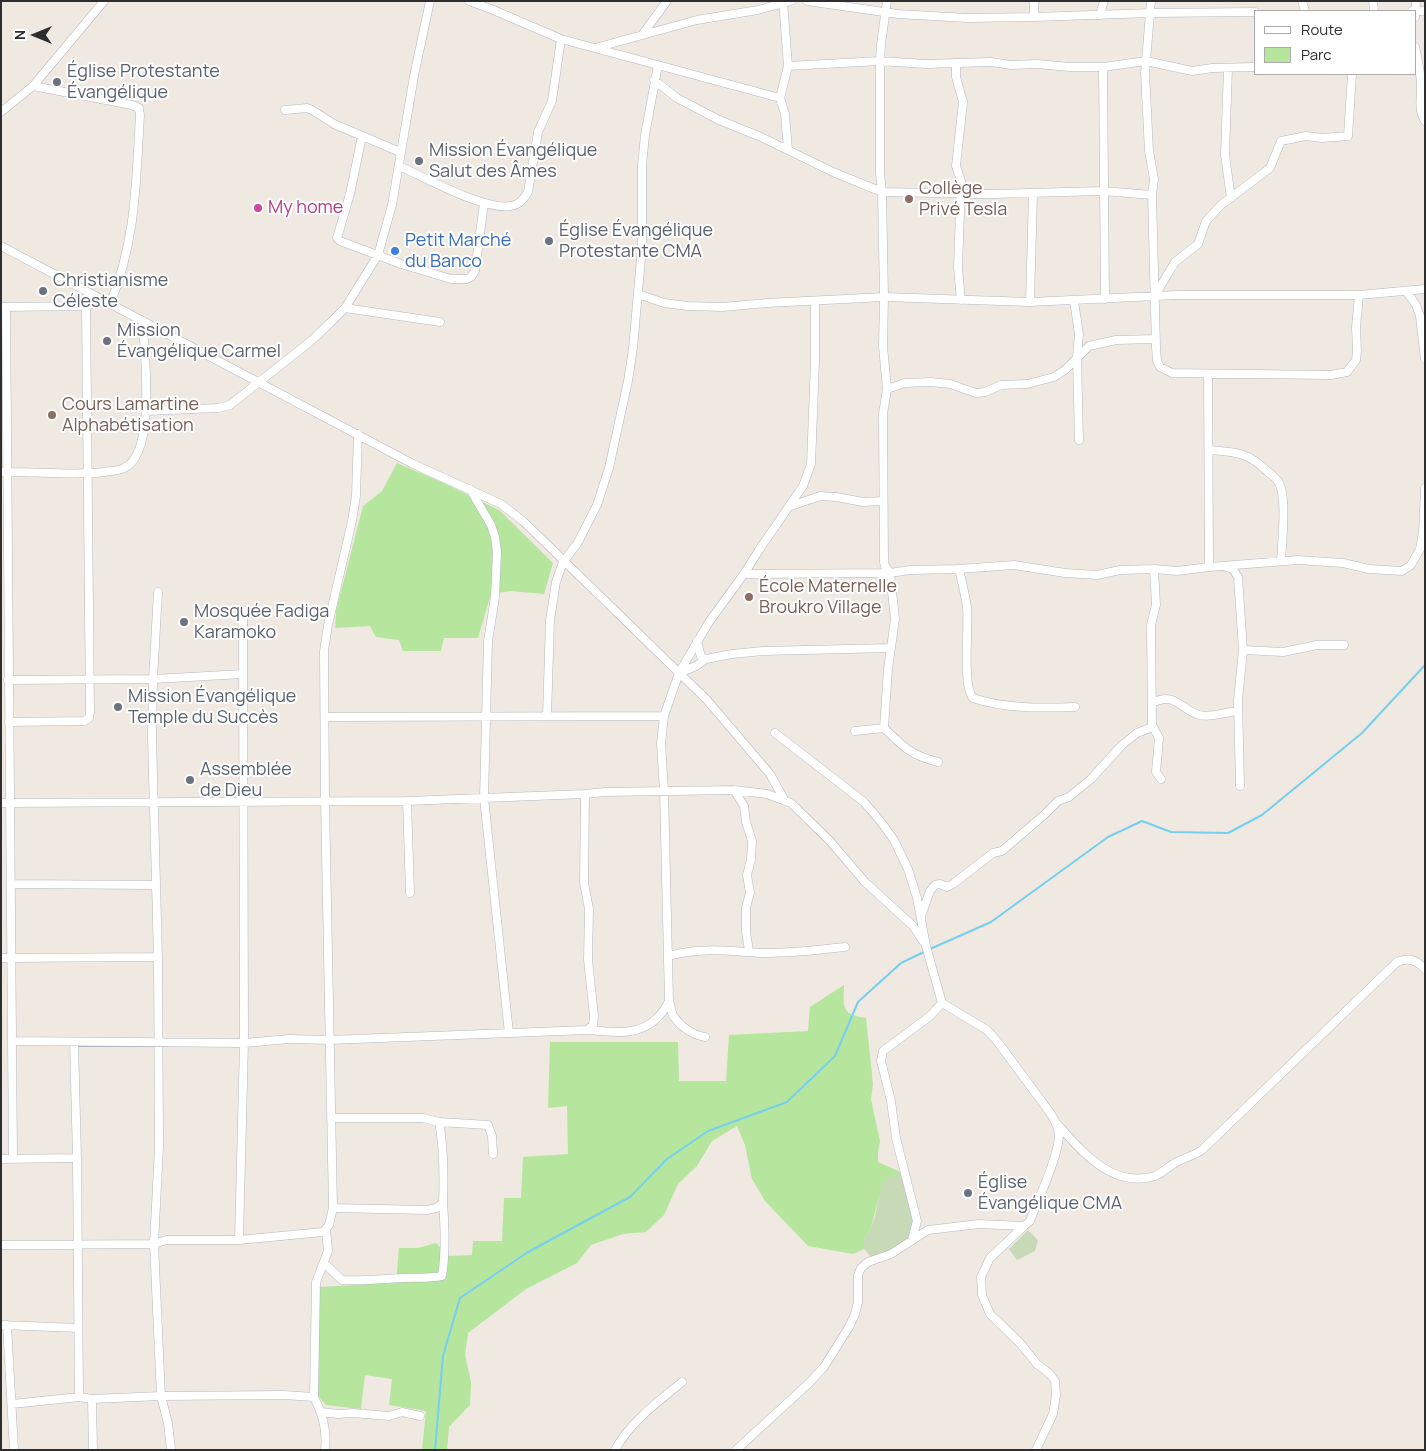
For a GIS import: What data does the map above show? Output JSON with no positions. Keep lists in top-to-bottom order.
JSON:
{
  "places": [
    "Église Protestante Évangélique",
    "Mission Évangélique Salut des Âmes",
    "Collège Privé Tesla",
    "My home",
    "Église Évangélique Protestante CMA",
    "Petit Marché du Banco",
    "Christianisme Céleste",
    "Mission Évangélique Carmel",
    "Cours Lamartine Alphabétisation",
    "École Maternelle Broukro Village",
    "Mosquée Fadiga Karamoko",
    "Mission Évangélique Temple du Succès",
    "Assemblée de Dieu",
    "Église Évangélique CMA"
  ],
  "legend": ["Route", "Parc"],
  "north": "left"
}
